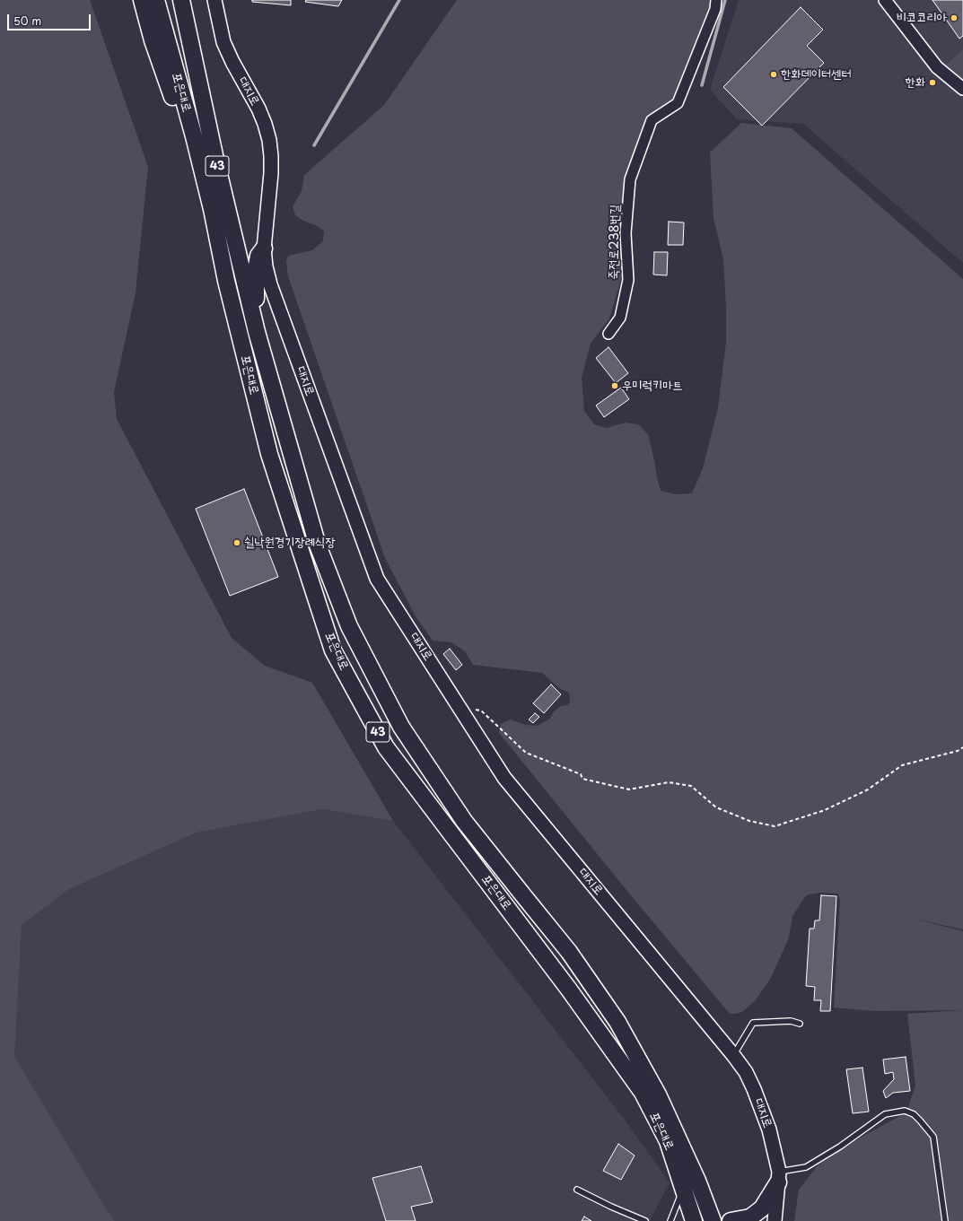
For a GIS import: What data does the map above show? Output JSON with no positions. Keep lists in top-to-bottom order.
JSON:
{
  "streets": {
    "highway": ["포은대로", "43"],
    "main road": ["대지로"],
    "street": ["죽전로238번길"]
  },
  "places": [
    "비코코리아",
    "한화데이터센터",
    "한화",
    "우미럭키마트",
    "쉴낙원경기장례식장"
  ],
  "scale_bar": "50 m"
}
